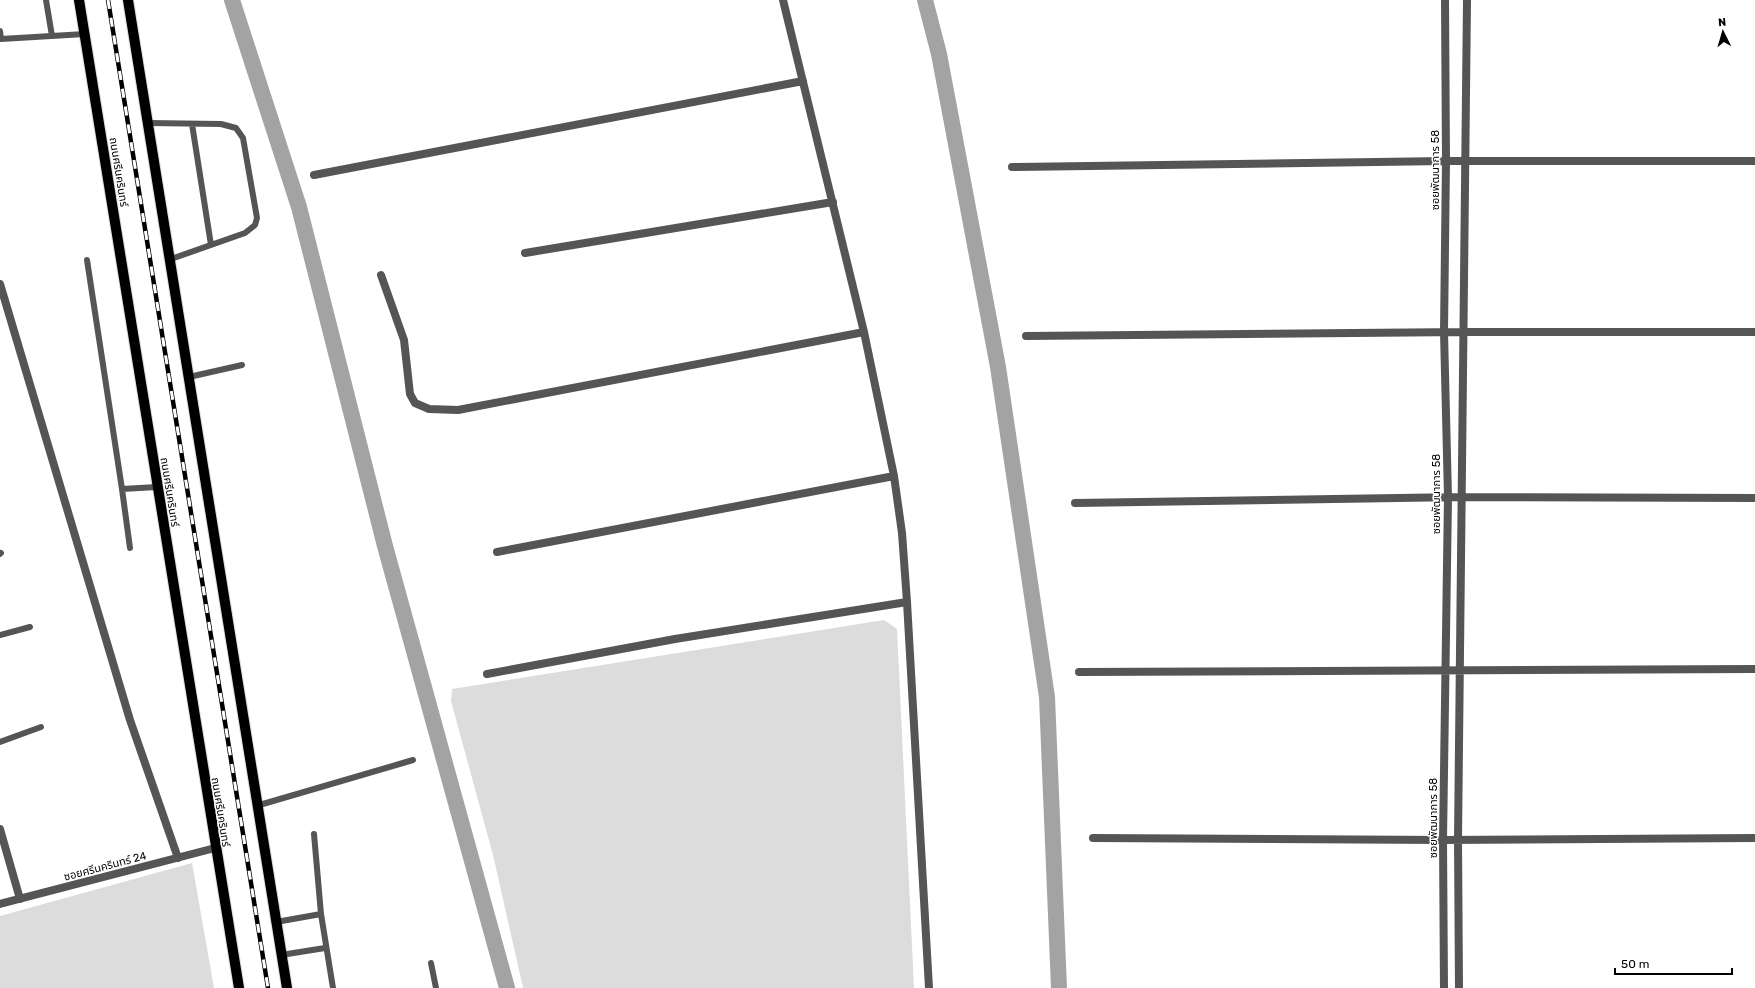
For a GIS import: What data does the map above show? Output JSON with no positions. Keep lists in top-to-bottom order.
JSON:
{
  "streets": {
    "main road": ["ถนนศรีนครินทร์"],
    "street": ["ซอยพัฒนาการ 58", "ซอยศรีนครินทร์ 24"]
  },
  "crossings": [
    ["ถนนศรีนครินทร์", "ซอยศรีนครินทร์ 24"]
  ],
  "scale_bar": "50 m",
  "north": "top"
}
